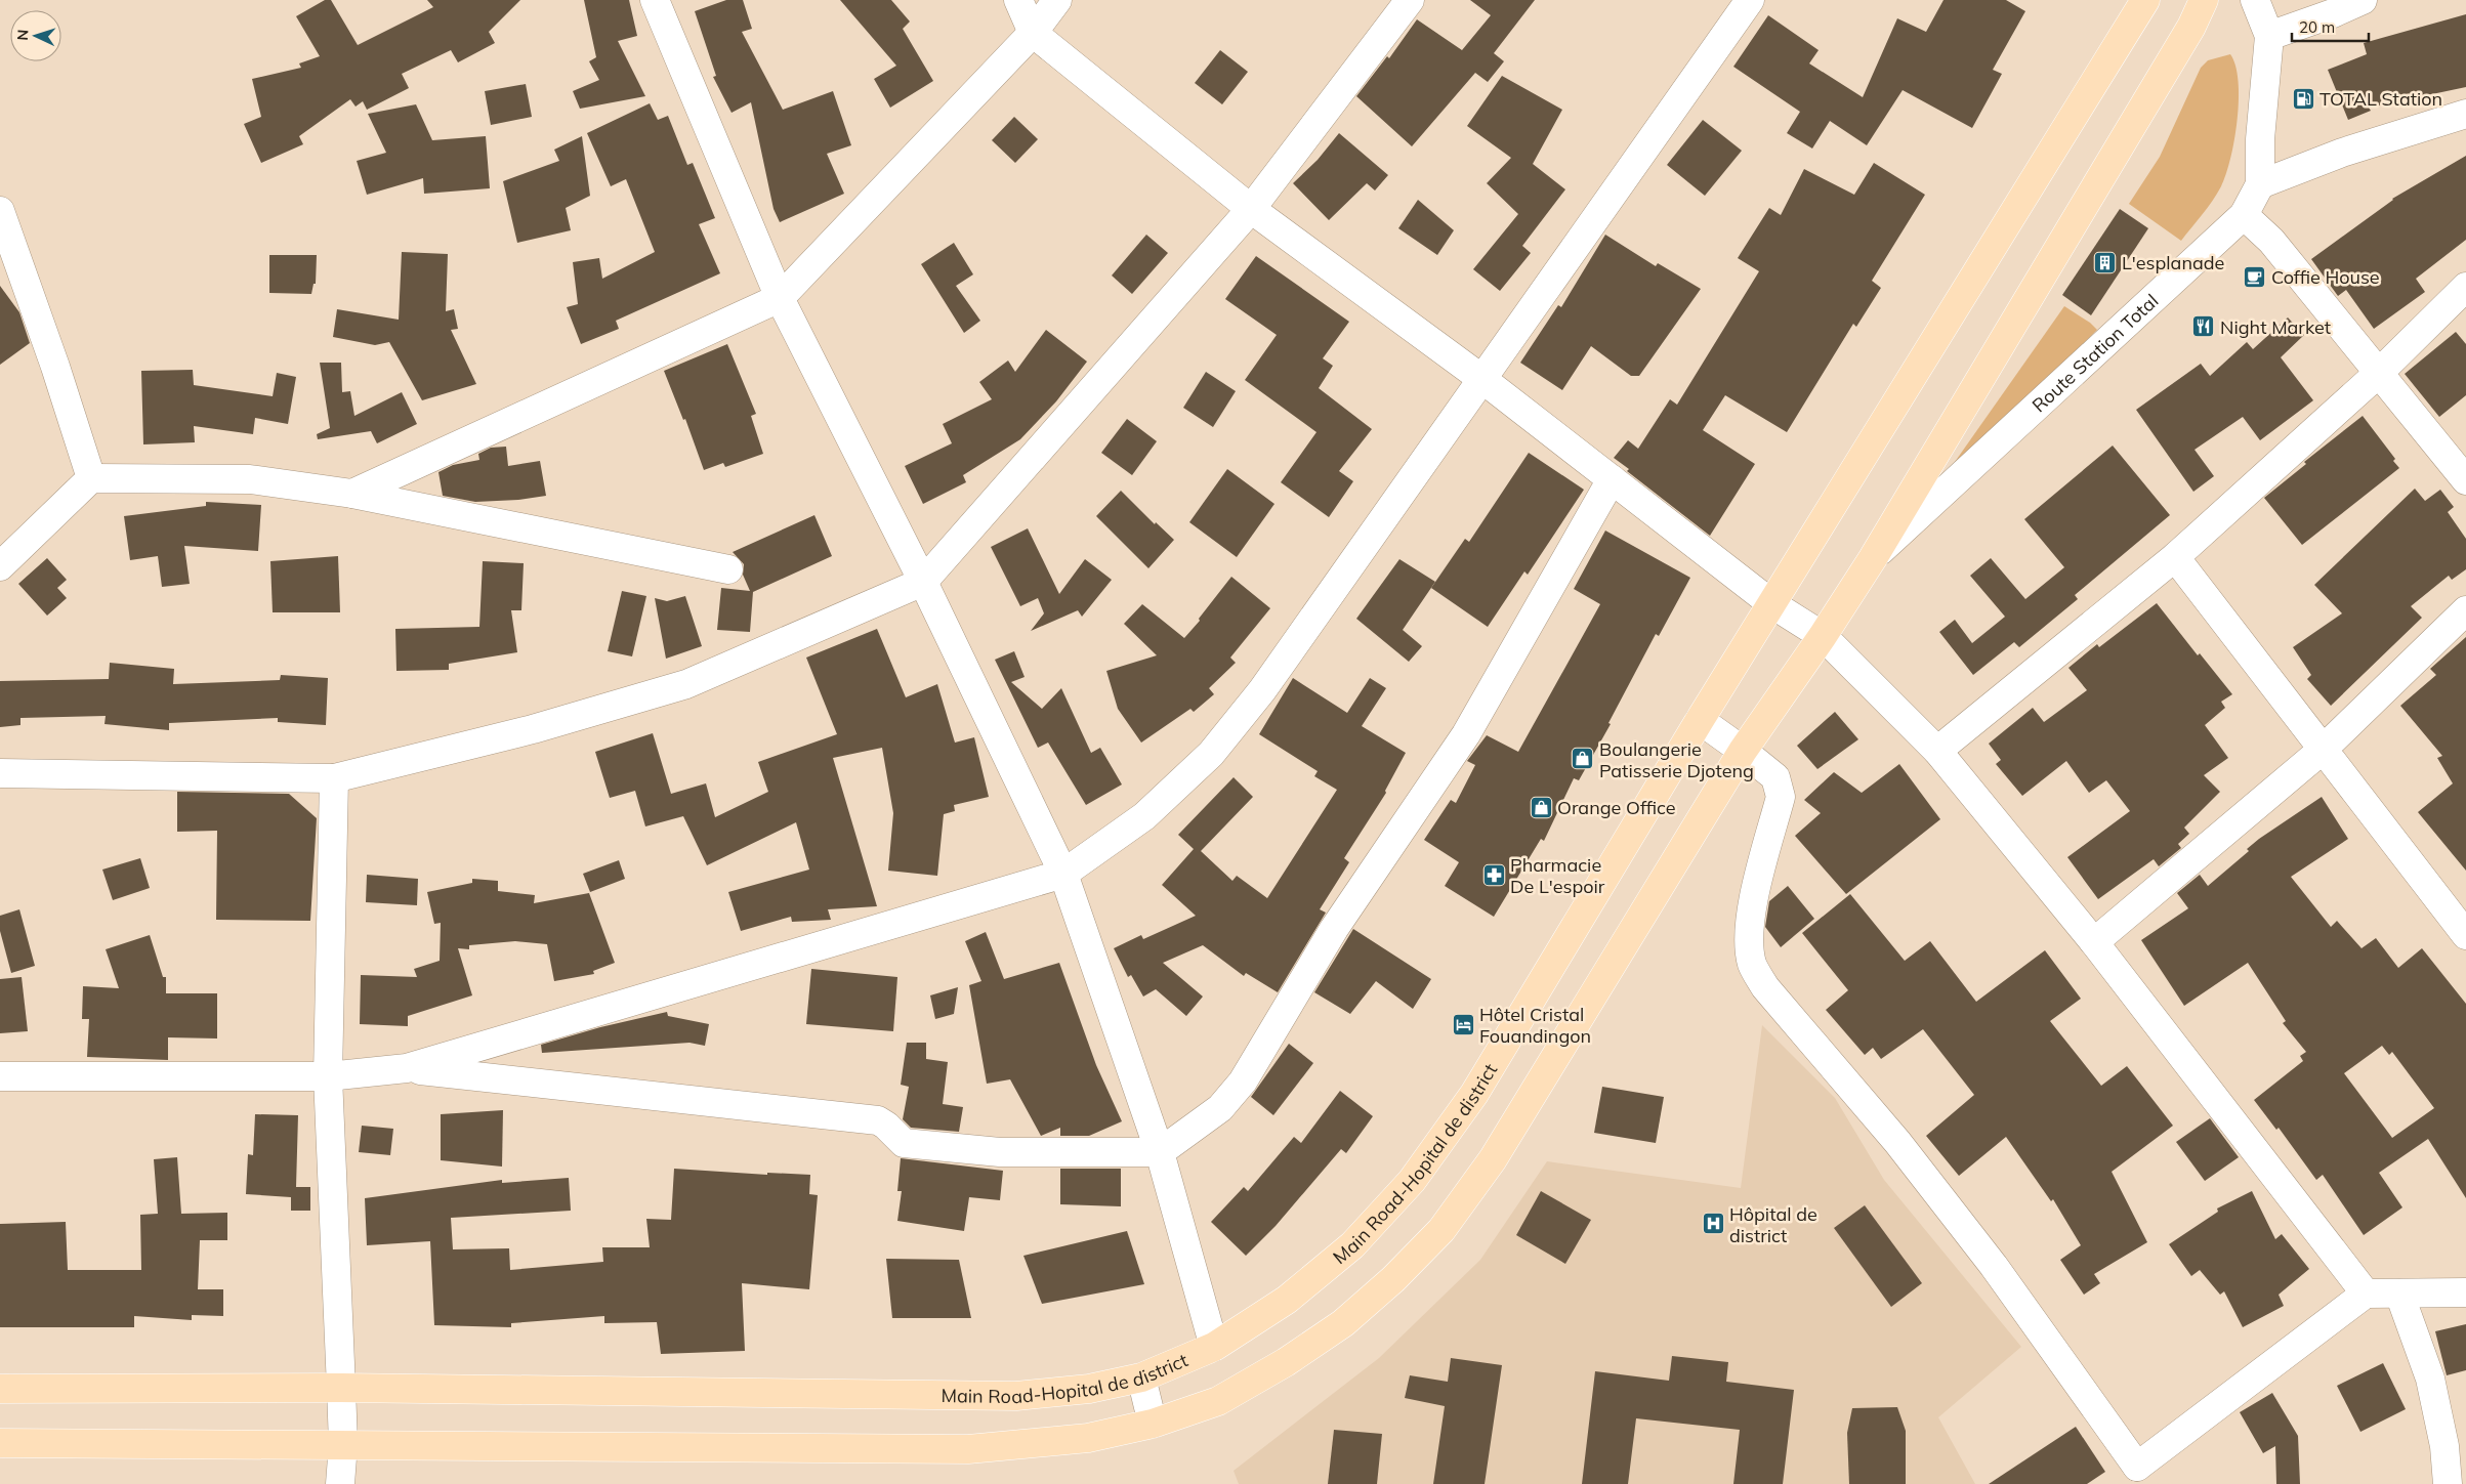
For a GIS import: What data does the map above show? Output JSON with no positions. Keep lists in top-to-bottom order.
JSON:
{
  "streets": {
    "main road": ["Main Road-Hopital de district"],
    "street": ["Route Station Total"]
  },
  "places": {
    "fuel station": ["TOTAL Station"],
    "building": ["L'esplanade"],
    "cafe": ["Coffie House"],
    "restaurant": ["Night Market"],
    "shop": ["Boulangerie Patisserie Djoteng", "Orange Office"],
    "pharmacy": ["Pharmacie De L'espoir"],
    "hotel": ["Hôtel Cristal Fouandingon"],
    "hospital": ["Hôpital de district"]
  },
  "scale_bar": "20 m",
  "north": "left"
}
